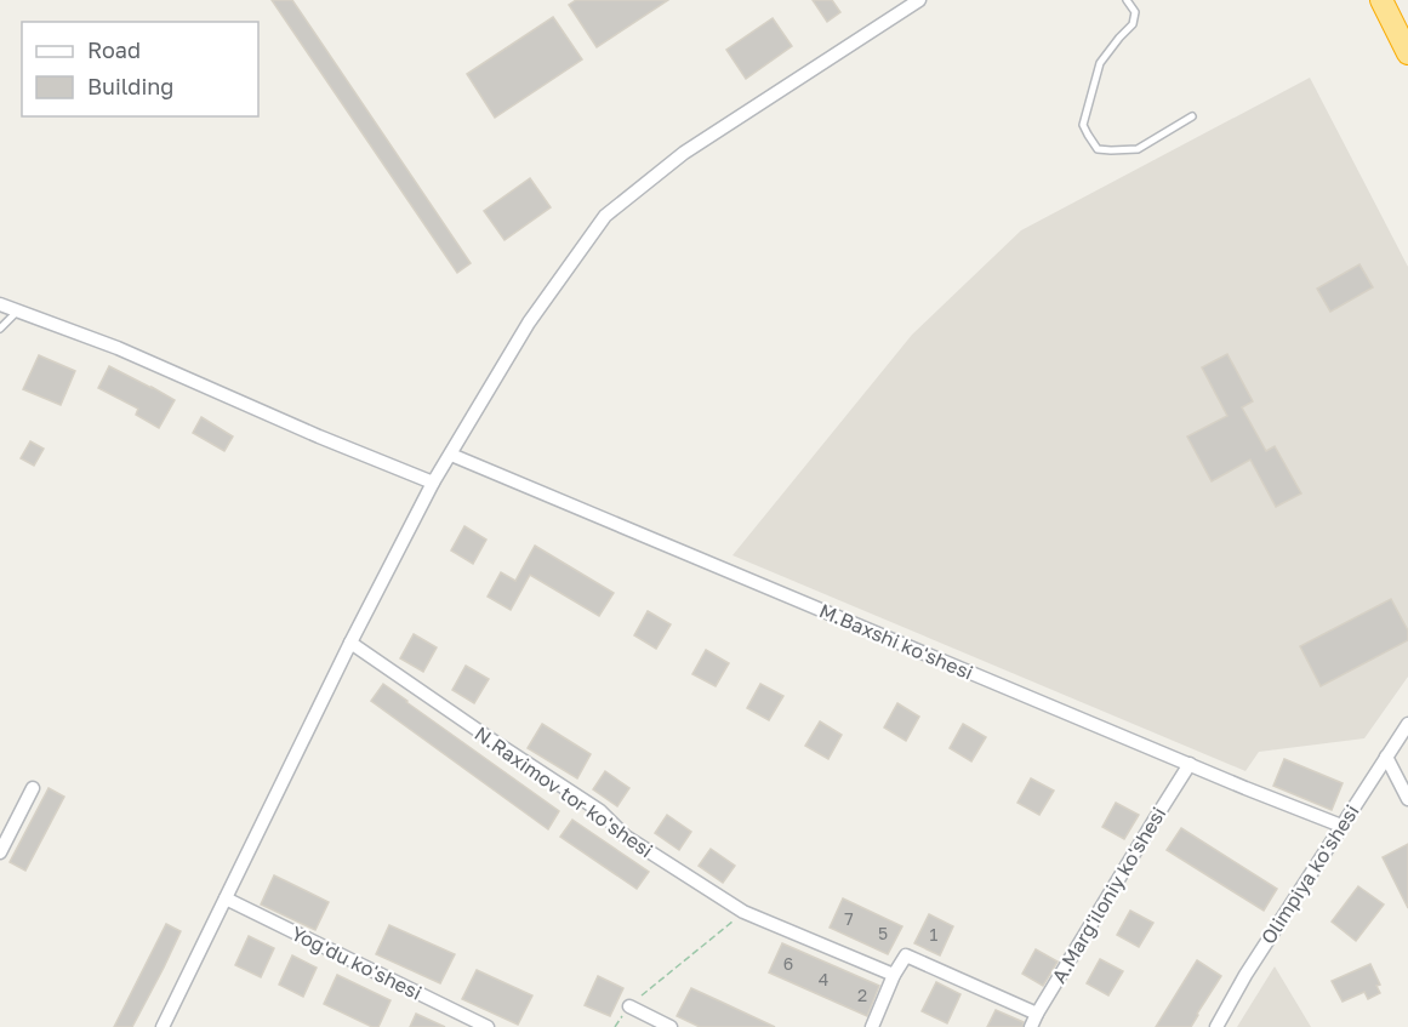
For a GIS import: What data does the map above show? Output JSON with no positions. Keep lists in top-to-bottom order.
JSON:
{
  "streets": {
    "street": [
      "M.Baxshi ko'shesi",
      "N.Raximov tor ko'shesi",
      "Olimpiya ko'shesi",
      "A.Marg'iloniy ko'shesi",
      "Yog'du ko'shesi"
    ]
  },
  "crossings": [
    ["M.Baxshi ko'shesi", "Olimpiya ko'shesi"],
    ["M.Baxshi ko'shesi", "A.Marg'iloniy ko'shesi"]
  ],
  "house_numbers": [
    "7",
    "5",
    "1",
    "6",
    "4",
    "2"
  ],
  "legend": ["Road", "Building"]
}
